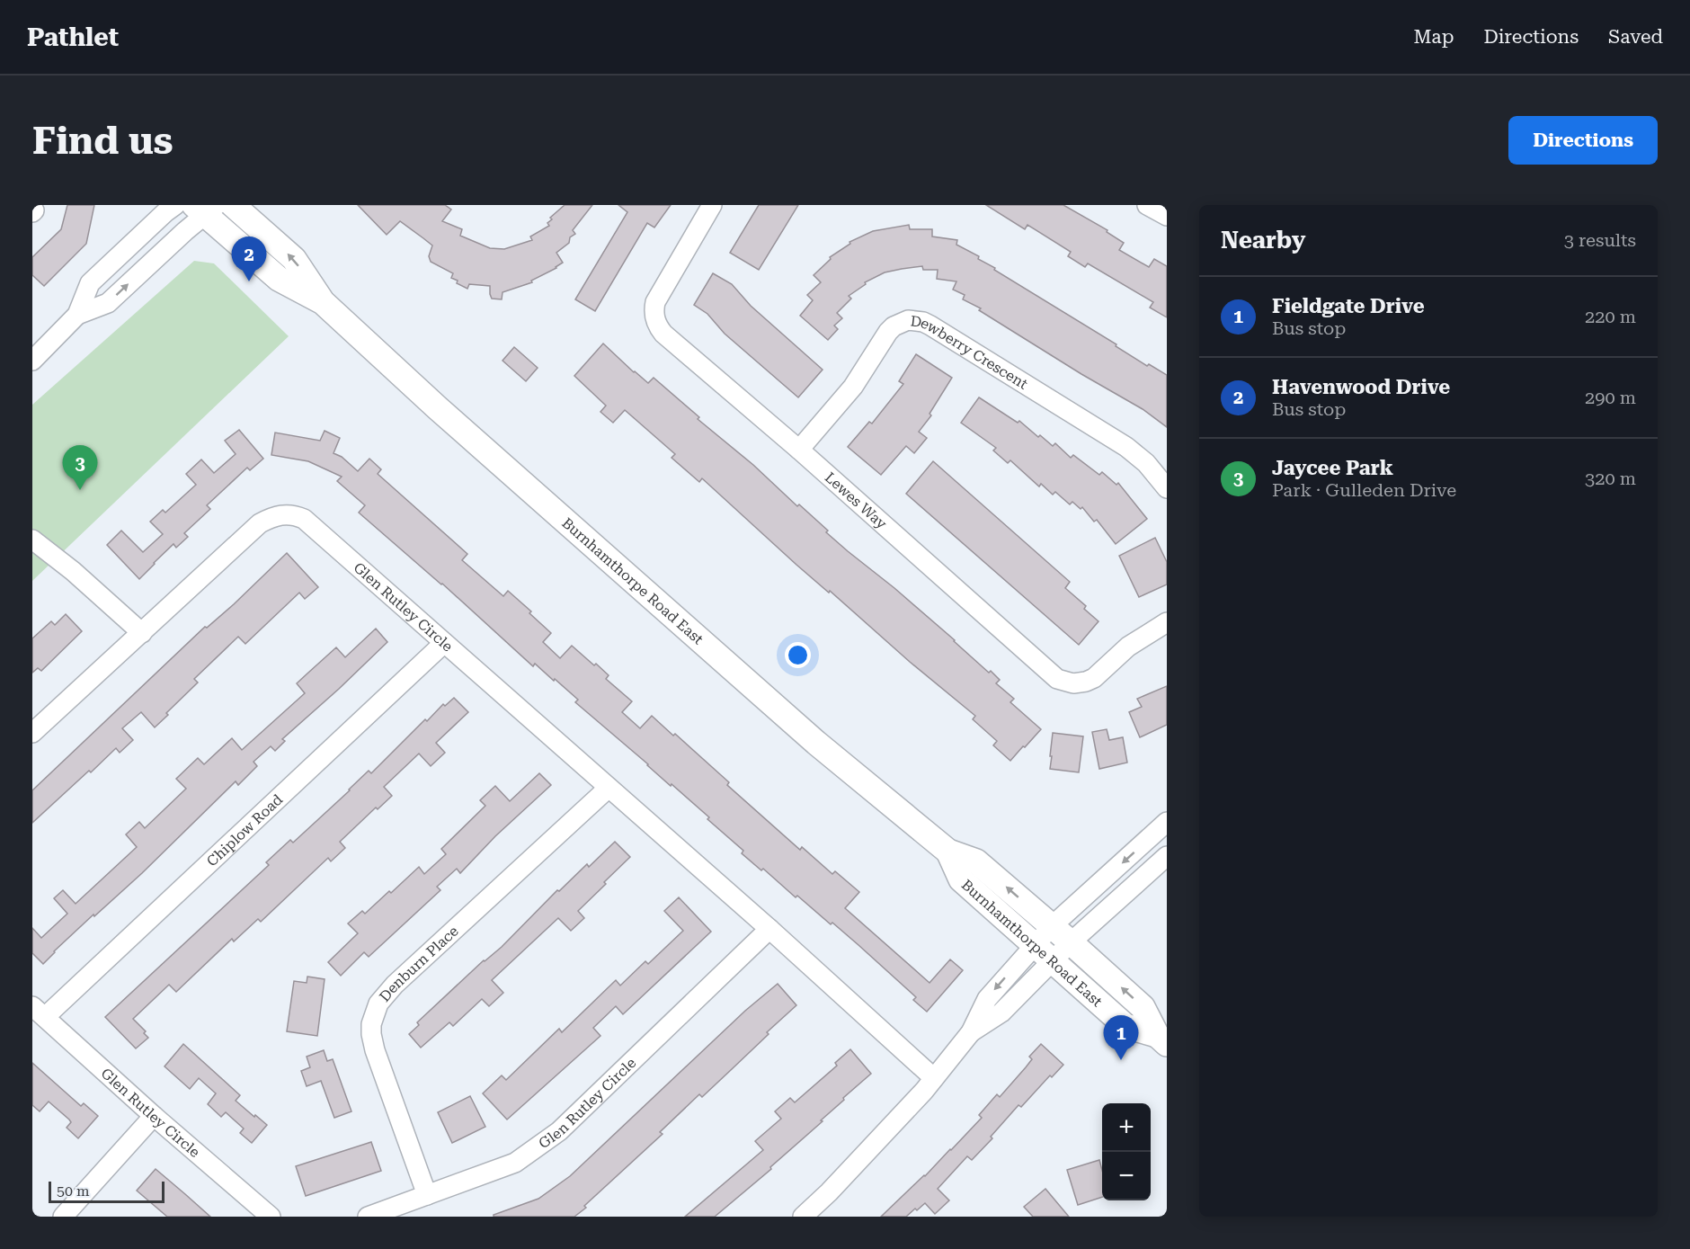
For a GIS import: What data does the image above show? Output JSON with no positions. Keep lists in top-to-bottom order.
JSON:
{
  "streets": {
    "main road": ["Burnhamthorpe Road East"],
    "street": [
      "Dewberry Crescent",
      "Lewes Way",
      "Glen Rutley Circle",
      "Chiplow Road",
      "Denburn Place"
    ]
  },
  "crossings": [
    ["Dewberry Crescent", "Lewes Way"],
    ["Glen Rutley Circle", "Chiplow Road"],
    ["Glen Rutley Circle", "Denburn Place"]
  ],
  "scale_bar": "50 m",
  "page": {
    "header": "Pathlet",
    "nav": ["Map", "Directions", "Saved"],
    "buttons": "Directions",
    "title": "Find us",
    "heading": ["Nearby", "3 results"],
    "pins": ["2", "3", "1"],
    "list": [
      {
        "mark": "1",
        "name": "Fieldgate Drive",
        "note": "Bus stop",
        "value": "220 m"
      },
      {
        "mark": "2",
        "name": "Havenwood Drive",
        "note": "Bus stop",
        "value": "290 m"
      },
      {
        "mark": "3",
        "name": "Jaycee Park",
        "note": "Park · Gulleden Drive",
        "value": "320 m"
      }
    ],
    "map_buttons": ["+", "−"],
    "scale": "50 m"
  }
}
